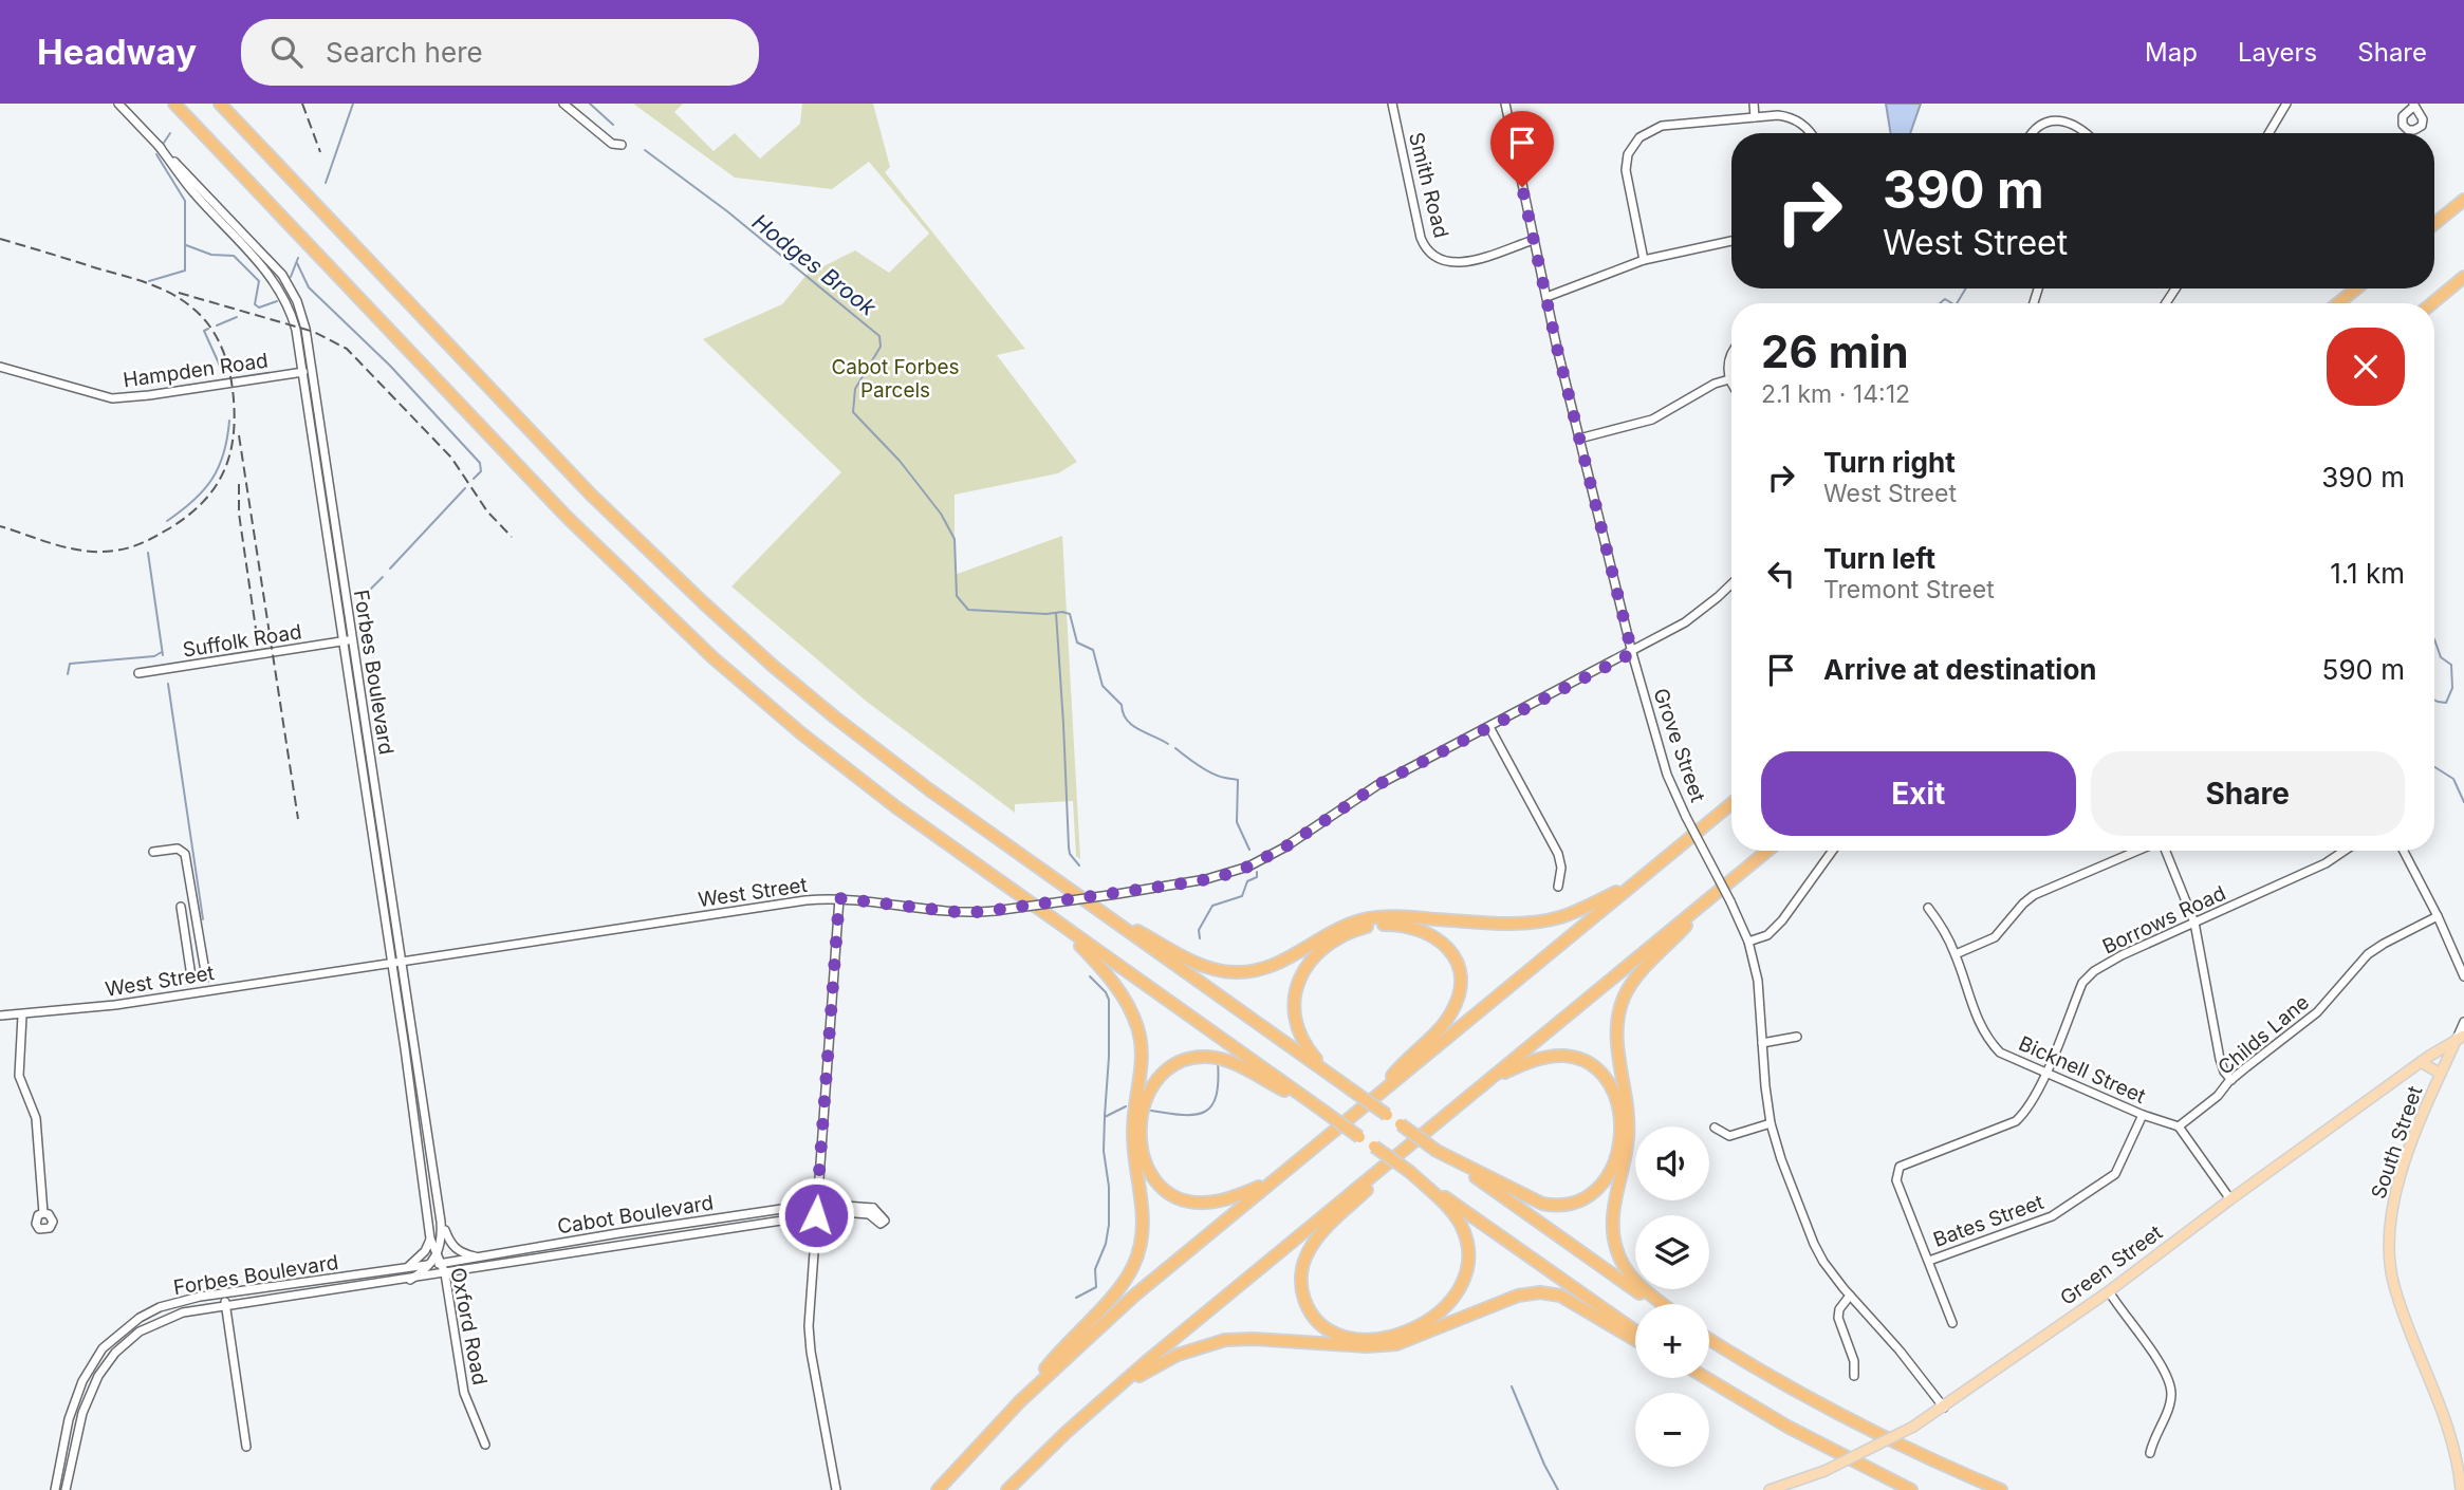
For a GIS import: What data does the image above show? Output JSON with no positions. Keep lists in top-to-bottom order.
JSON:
{
  "streets": {
    "main road": ["South Street", "Green Street"],
    "street": [
      "Smith Road",
      "Hampden Road",
      "Suffolk Road",
      "Forbes Boulevard",
      "Grove Street",
      "West Street",
      "Borrows Road",
      "Childs Lane",
      "Bicknell Street",
      "Cabot Boulevard",
      "Bates Street",
      "Oxford Road"
    ]
  },
  "crossings": [
    ["Smith Road", "Grove Street"],
    ["Hampden Road", "Forbes Boulevard"],
    ["Suffolk Road", "Forbes Boulevard"],
    ["Forbes Boulevard", "West Street"],
    ["Forbes Boulevard", "Cabot Boulevard"],
    ["Forbes Boulevard", "Oxford Road"],
    ["Grove Street", "West Street"],
    ["Grove Street", "Green Street"],
    ["Borrows Road", "Bicknell Street"],
    ["Borrows Road", "Bates Street"],
    ["Childs Lane", "Bicknell Street"],
    ["Bicknell Street", "Bates Street"],
    ["South Street", "Green Street"],
    ["Cabot Boulevard", "Oxford Road"]
  ],
  "water": ["Hodges Brook"],
  "parks": ["Cabot Forbes Parcels"],
  "page": {
    "header": "Headway",
    "search": "Search here",
    "nav": ["Map", "Layers", "Share"],
    "turn": ["390 m", "West Street"],
    "heading": ["26 min", "2.1 km · 14:12"],
    "list": [
      {
        "name": "Turn right",
        "note": "West Street",
        "value": "390 m"
      },
      {
        "name": "Turn left",
        "note": "Tremont Street",
        "value": "1.1 km"
      },
      {
        "name": "Arrive at destination",
        "value": "590 m"
      }
    ],
    "buttons": ["Exit", "Share"],
    "map_buttons": ["+", "−"]
  }
}
